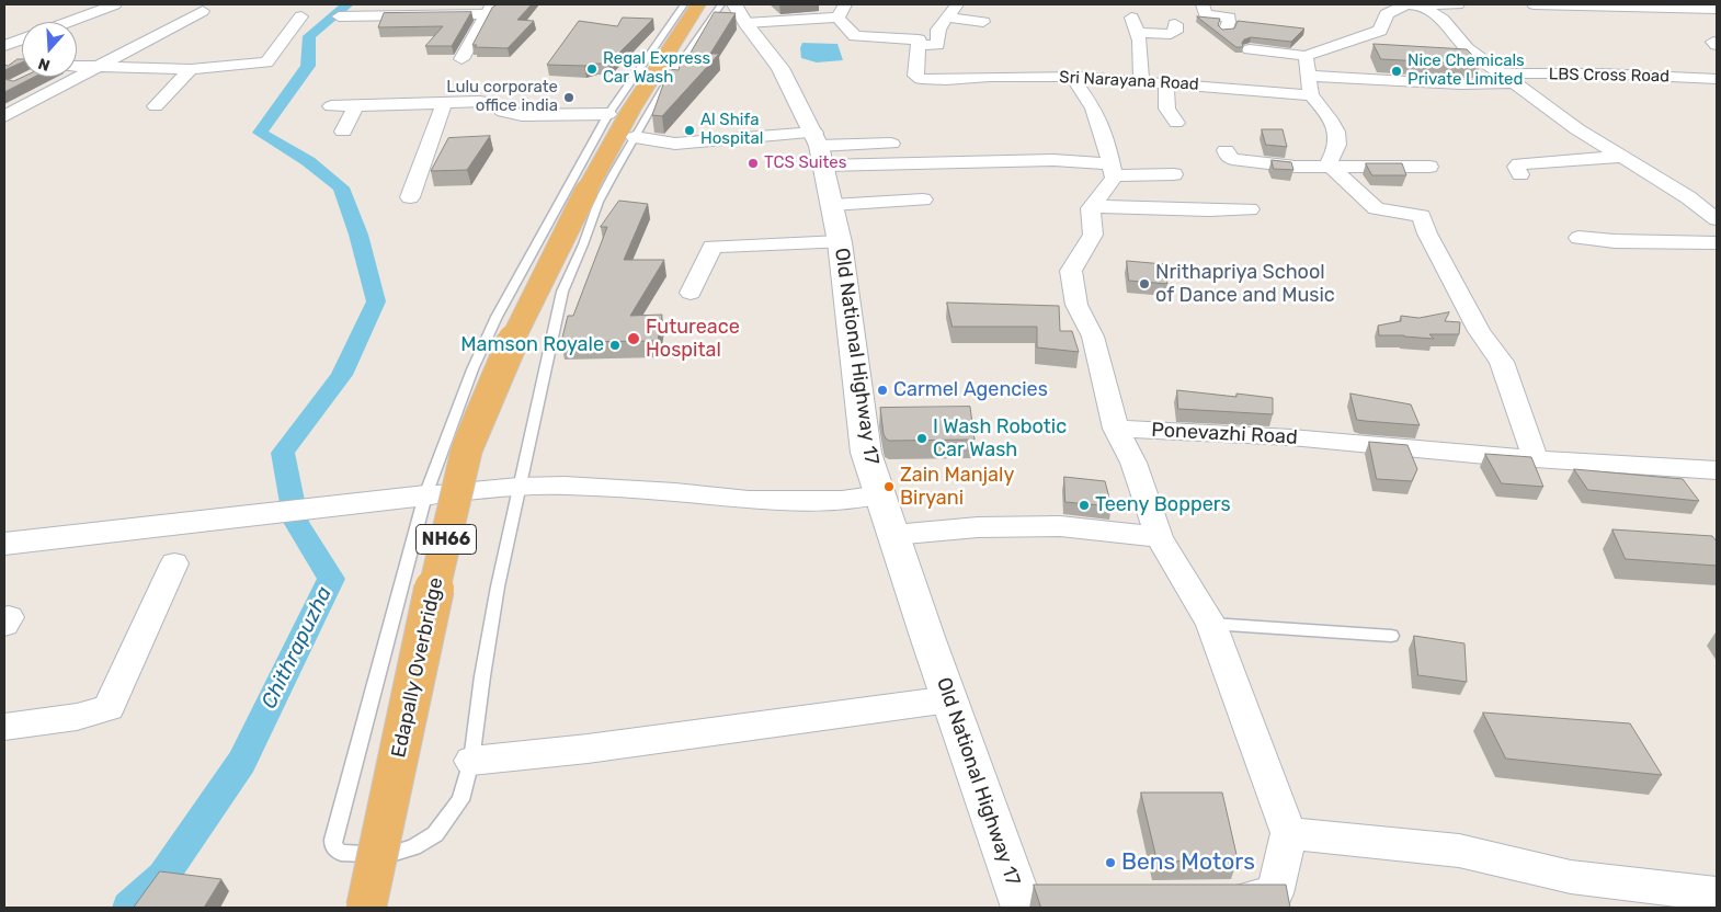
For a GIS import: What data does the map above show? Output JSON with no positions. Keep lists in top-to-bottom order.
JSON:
{
  "streets": {
    "highway": ["NH66", "Edapally Overbridge"],
    "street": [
      "LBS Cross Road",
      "Sri Narayana Road",
      "Old National Highway 17",
      "Ponevazhi Road"
    ]
  },
  "water": ["Chithrapuzha"],
  "places": [
    "Regal Express Car Wash",
    "Nice Chemicals Private Limited",
    "Lulu corporate office india",
    "Al Shifa Hospital",
    "TCS Suites",
    "Nrithapriya School of Dance and Music",
    "Futureace Hospital",
    "Mamson Royale",
    "Carmel Agencies",
    "I Wash Robotic Car Wash",
    "Zain Manjaly Biryani",
    "Teeny Boppers",
    "Bens Motors"
  ],
  "north": "bottom"
}
